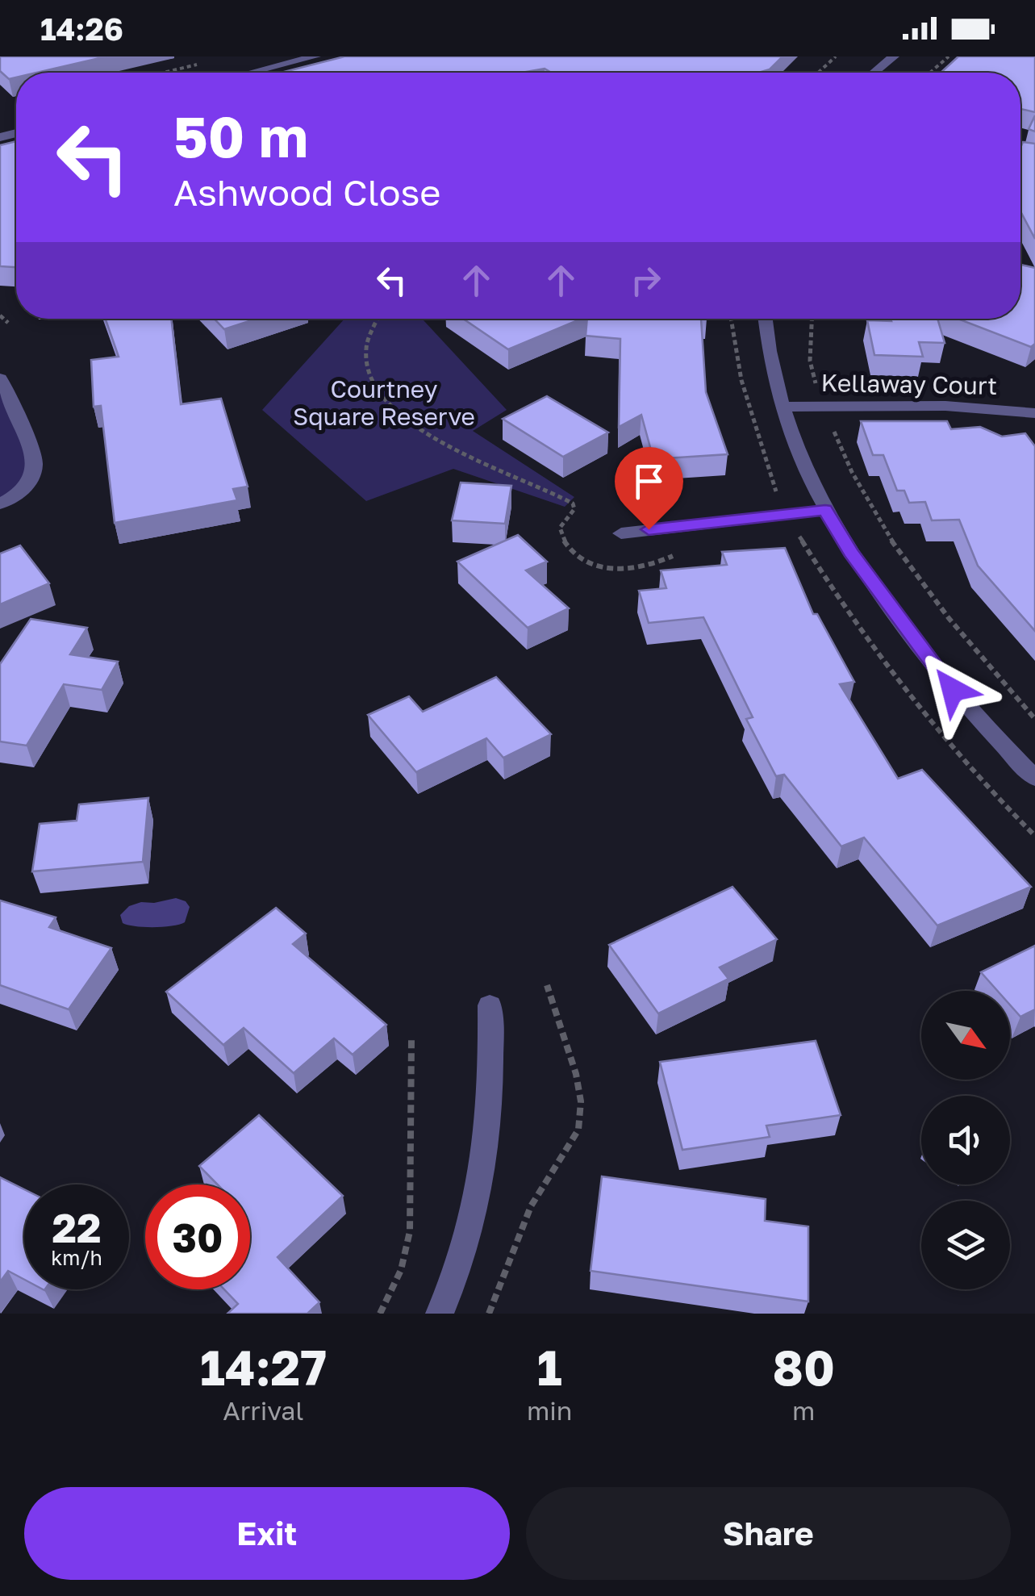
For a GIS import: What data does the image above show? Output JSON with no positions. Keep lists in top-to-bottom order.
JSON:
{
  "streets": {
    "street": ["Kellaway Court"]
  },
  "parks": ["Courtney Square Reserve"],
  "north": "bottom right",
  "page": {
    "status": "14:26",
    "turn": ["50 m", "Ashwood Close"],
    "speed": "22 km/h",
    "limit": "30",
    "eta": [
      "14:27",
      "Arrival",
      "1",
      "min",
      "80",
      "m"
    ],
    "buttons": ["Exit", "Share"]
  }
}
